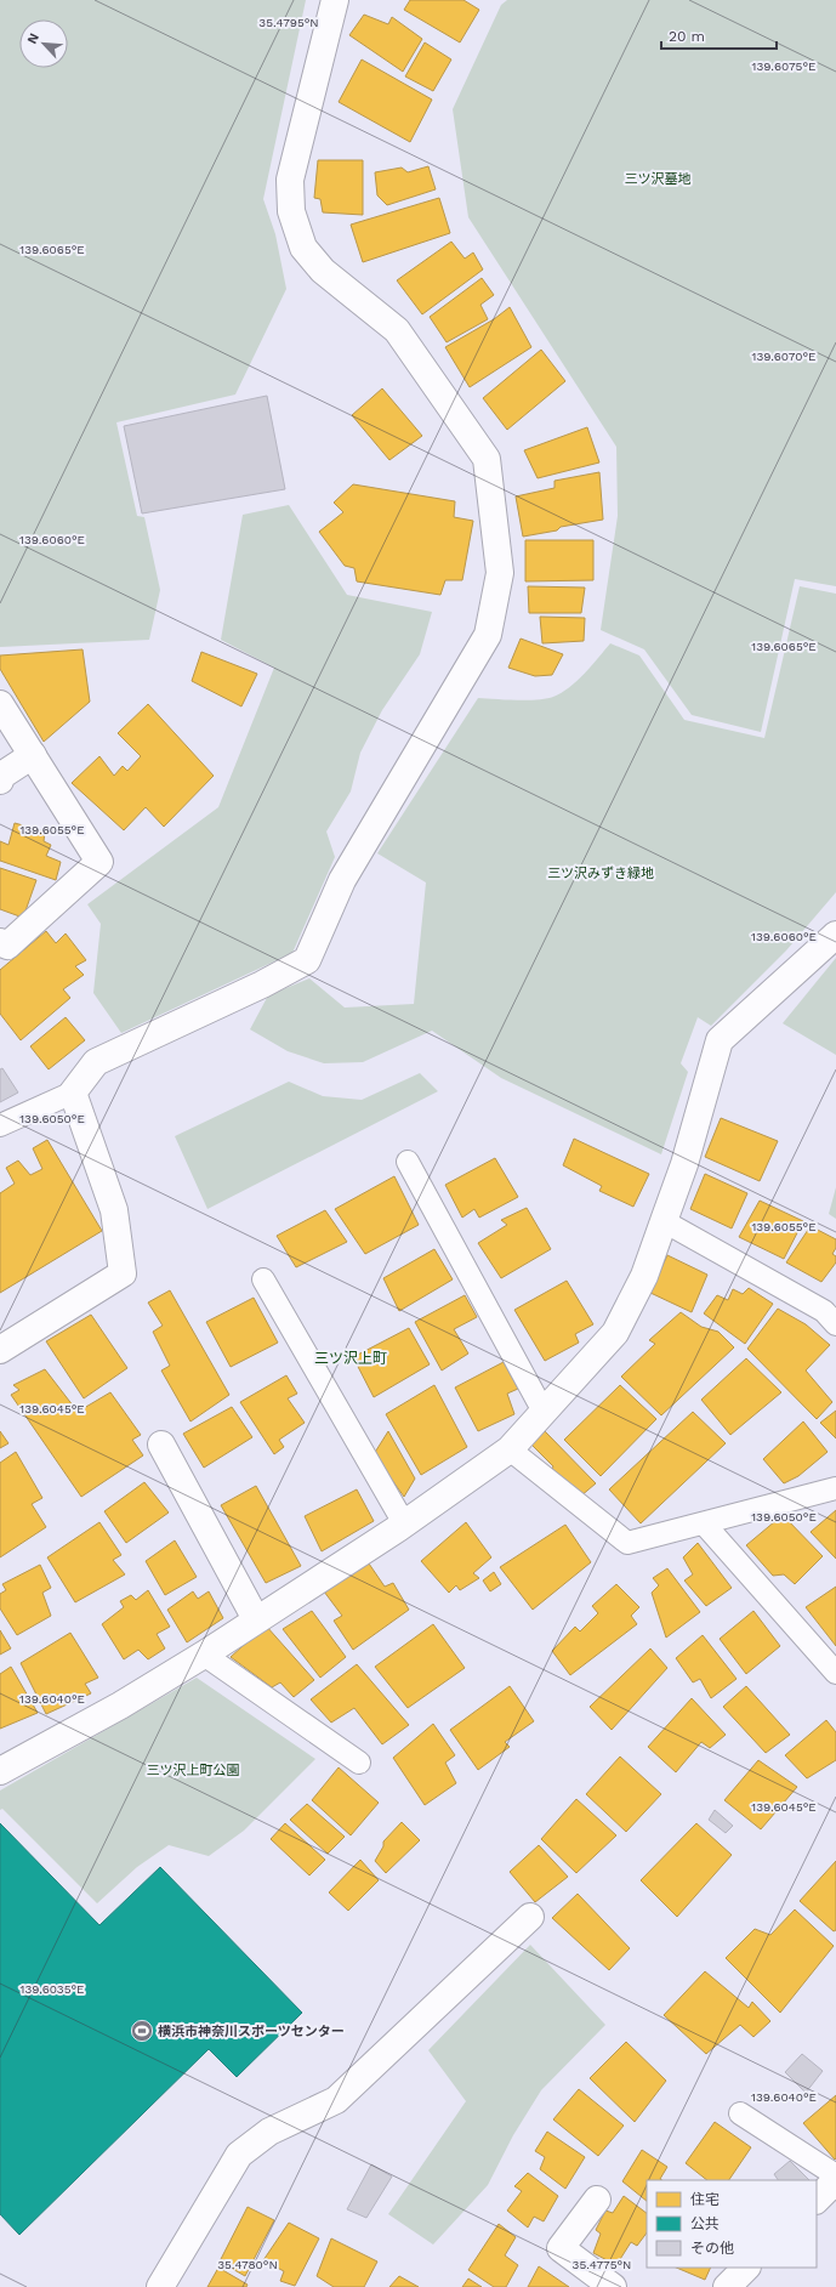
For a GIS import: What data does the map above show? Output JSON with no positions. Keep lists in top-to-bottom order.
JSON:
{
  "districts": ["三ツ沢上町"],
  "parks": ["三ツ沢墓地", "三ツ沢みずき緑地", "三ツ沢上町公園"],
  "places": {
    "sports": ["横浜市神奈川スポーツセンター"]
  },
  "legend": ["住宅", "公共", "その他"],
  "scale_bar": "20 m",
  "north": "top left",
  "coordinates": [
    "35.4795°N",
    "139.6075°E",
    "139.6065°E",
    "139.6070°E",
    "139.6060°E",
    "139.6055°E",
    "139.6050°E",
    "139.6045°E",
    "139.6040°E",
    "139.6035°E",
    "35.4780°N",
    "35.4775°N"
  ]
}
